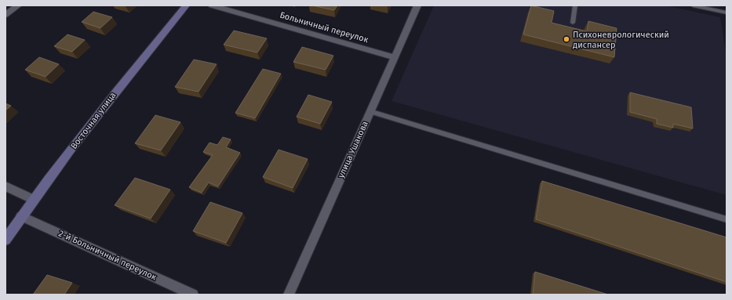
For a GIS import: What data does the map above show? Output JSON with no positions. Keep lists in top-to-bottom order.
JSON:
{
  "streets": {
    "street": [
      "Больничный переулок",
      "Восточная улица",
      "улица Ушакова",
      "2-й Больничный переулок"
    ]
  },
  "crossings": [
    ["Больничный переулок", "улица Ушакова"],
    ["Восточная улица", "2-й Больничный переулок"]
  ],
  "places": ["Психоневрологический диспансер"]
}
